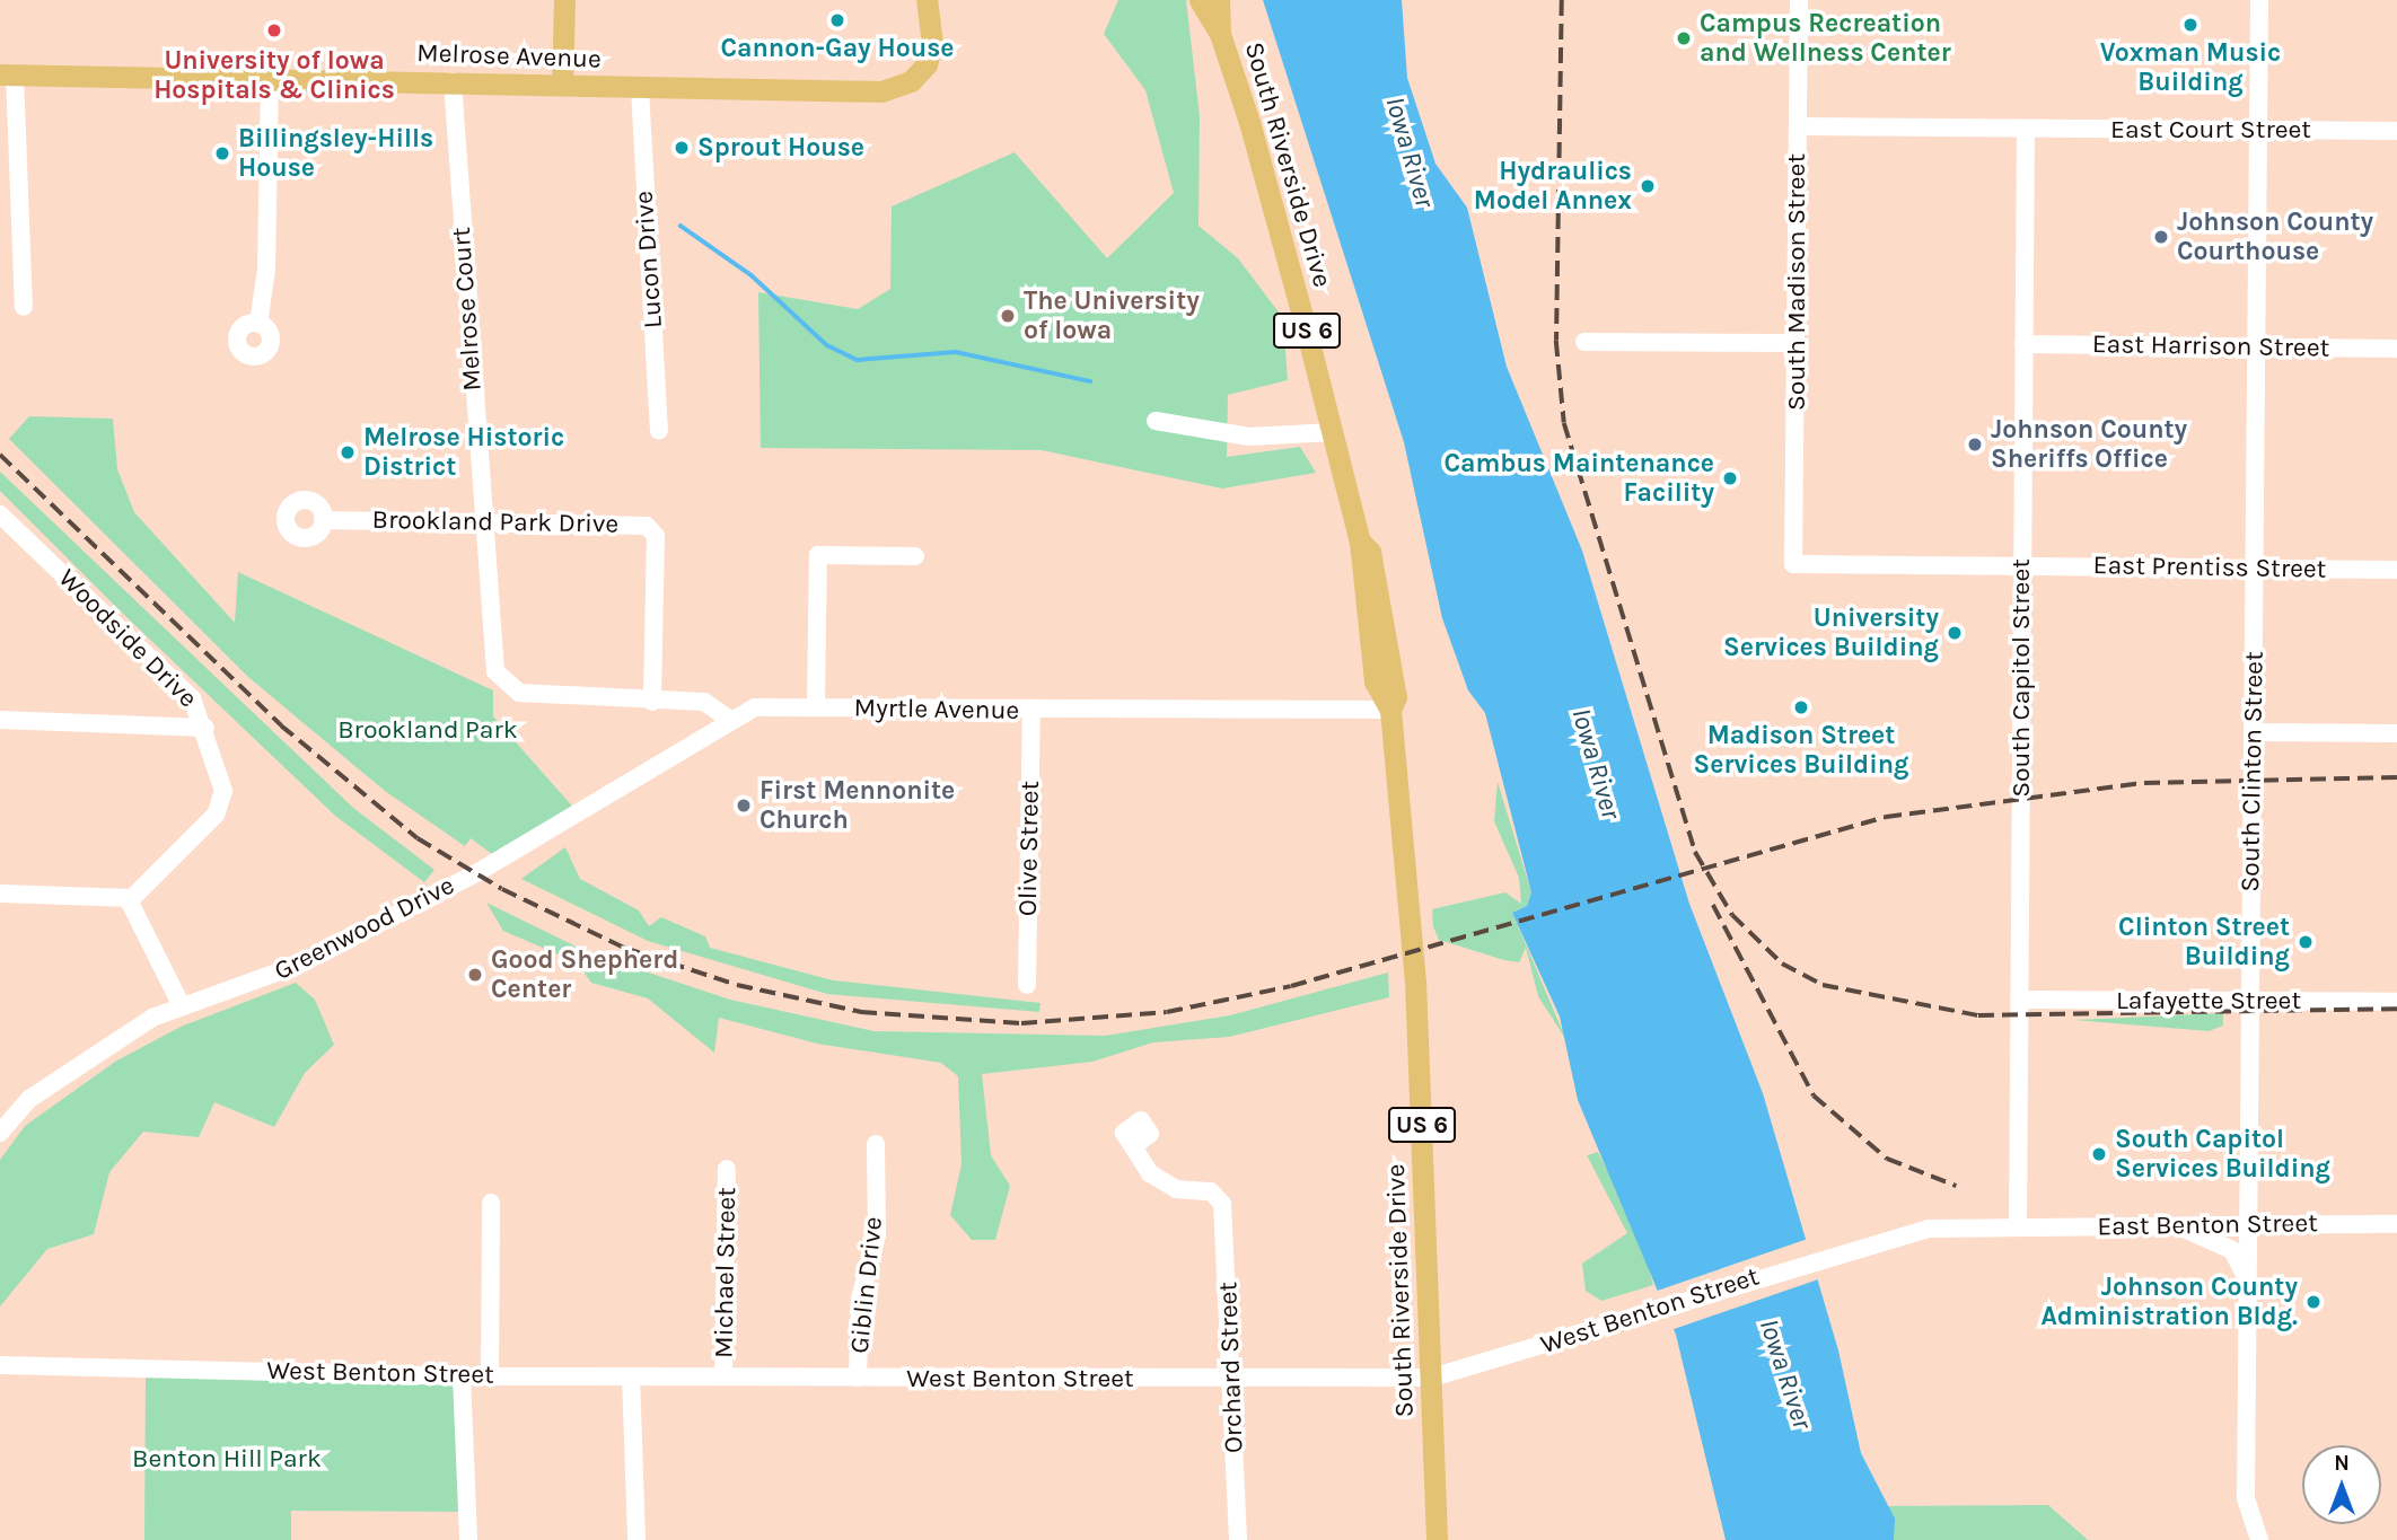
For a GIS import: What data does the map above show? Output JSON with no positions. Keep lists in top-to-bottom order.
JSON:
{
  "streets": {
    "main road": ["Melrose Avenue", "South Riverside Drive", "US 6"],
    "street": [
      "East Court Street",
      "Lucon Drive",
      "South Madison Street",
      "Melrose Court",
      "East Harrison Street",
      "Brookland Park Drive",
      "East Prentiss Street",
      "Woodside Drive",
      "South Capitol Street",
      "Myrtle Avenue",
      "South Clinton Street",
      "Olive Street",
      "Greenwood Drive",
      "Lafayette Street",
      "East Benton Street",
      "Michael Street",
      "Giblin Drive",
      "West Benton Street",
      "Orchard Street"
    ]
  },
  "crossings": [
    ["Melrose Avenue", "Lucon Drive"],
    ["Melrose Avenue", "Melrose Court"],
    ["East Court Street", "South Madison Street"],
    ["East Court Street", "South Capitol Street"],
    ["East Court Street", "South Clinton Street"],
    ["South Riverside Drive", "Myrtle Avenue"],
    ["South Riverside Drive", "West Benton Street"],
    ["South Madison Street", "East Prentiss Street"],
    ["Melrose Court", "Brookland Park Drive"],
    ["East Harrison Street", "South Capitol Street"],
    ["East Harrison Street", "South Clinton Street"],
    ["East Prentiss Street", "South Capitol Street"],
    ["East Prentiss Street", "South Clinton Street"],
    ["South Capitol Street", "Lafayette Street"],
    ["South Capitol Street", "East Benton Street"],
    ["South Capitol Street", "West Benton Street"],
    ["Myrtle Avenue", "Olive Street"],
    ["Myrtle Avenue", "Greenwood Drive"],
    ["South Clinton Street", "Lafayette Street"],
    ["South Clinton Street", "East Benton Street"],
    ["East Benton Street", "West Benton Street"],
    ["Michael Street", "West Benton Street"],
    ["Giblin Drive", "West Benton Street"],
    ["West Benton Street", "Orchard Street"]
  ],
  "water": ["Iowa River"],
  "parks": ["Brookland Park", "Benton Hill Park"],
  "places": [
    "Cannon-Gay House",
    "Voxman Music Building",
    "University of Iowa Hospitals & Clinics",
    "Campus Recreation and Wellness Center",
    "Sprout House",
    "Billingsley-Hills House",
    "Hydraulics Model Annex",
    "Johnson County Courthouse",
    "The University of Iowa",
    "Johnson County Sheriffs Office",
    "Melrose Historic District",
    "Cambus Maintenance Facility",
    "University Services Building",
    "Madison Street Services Building",
    "First Mennonite Church",
    "Clinton Street Building",
    "Good Shepherd Center",
    "South Capitol Services Building",
    "Johnson County Administration Bldg."
  ],
  "north": "top"
}
